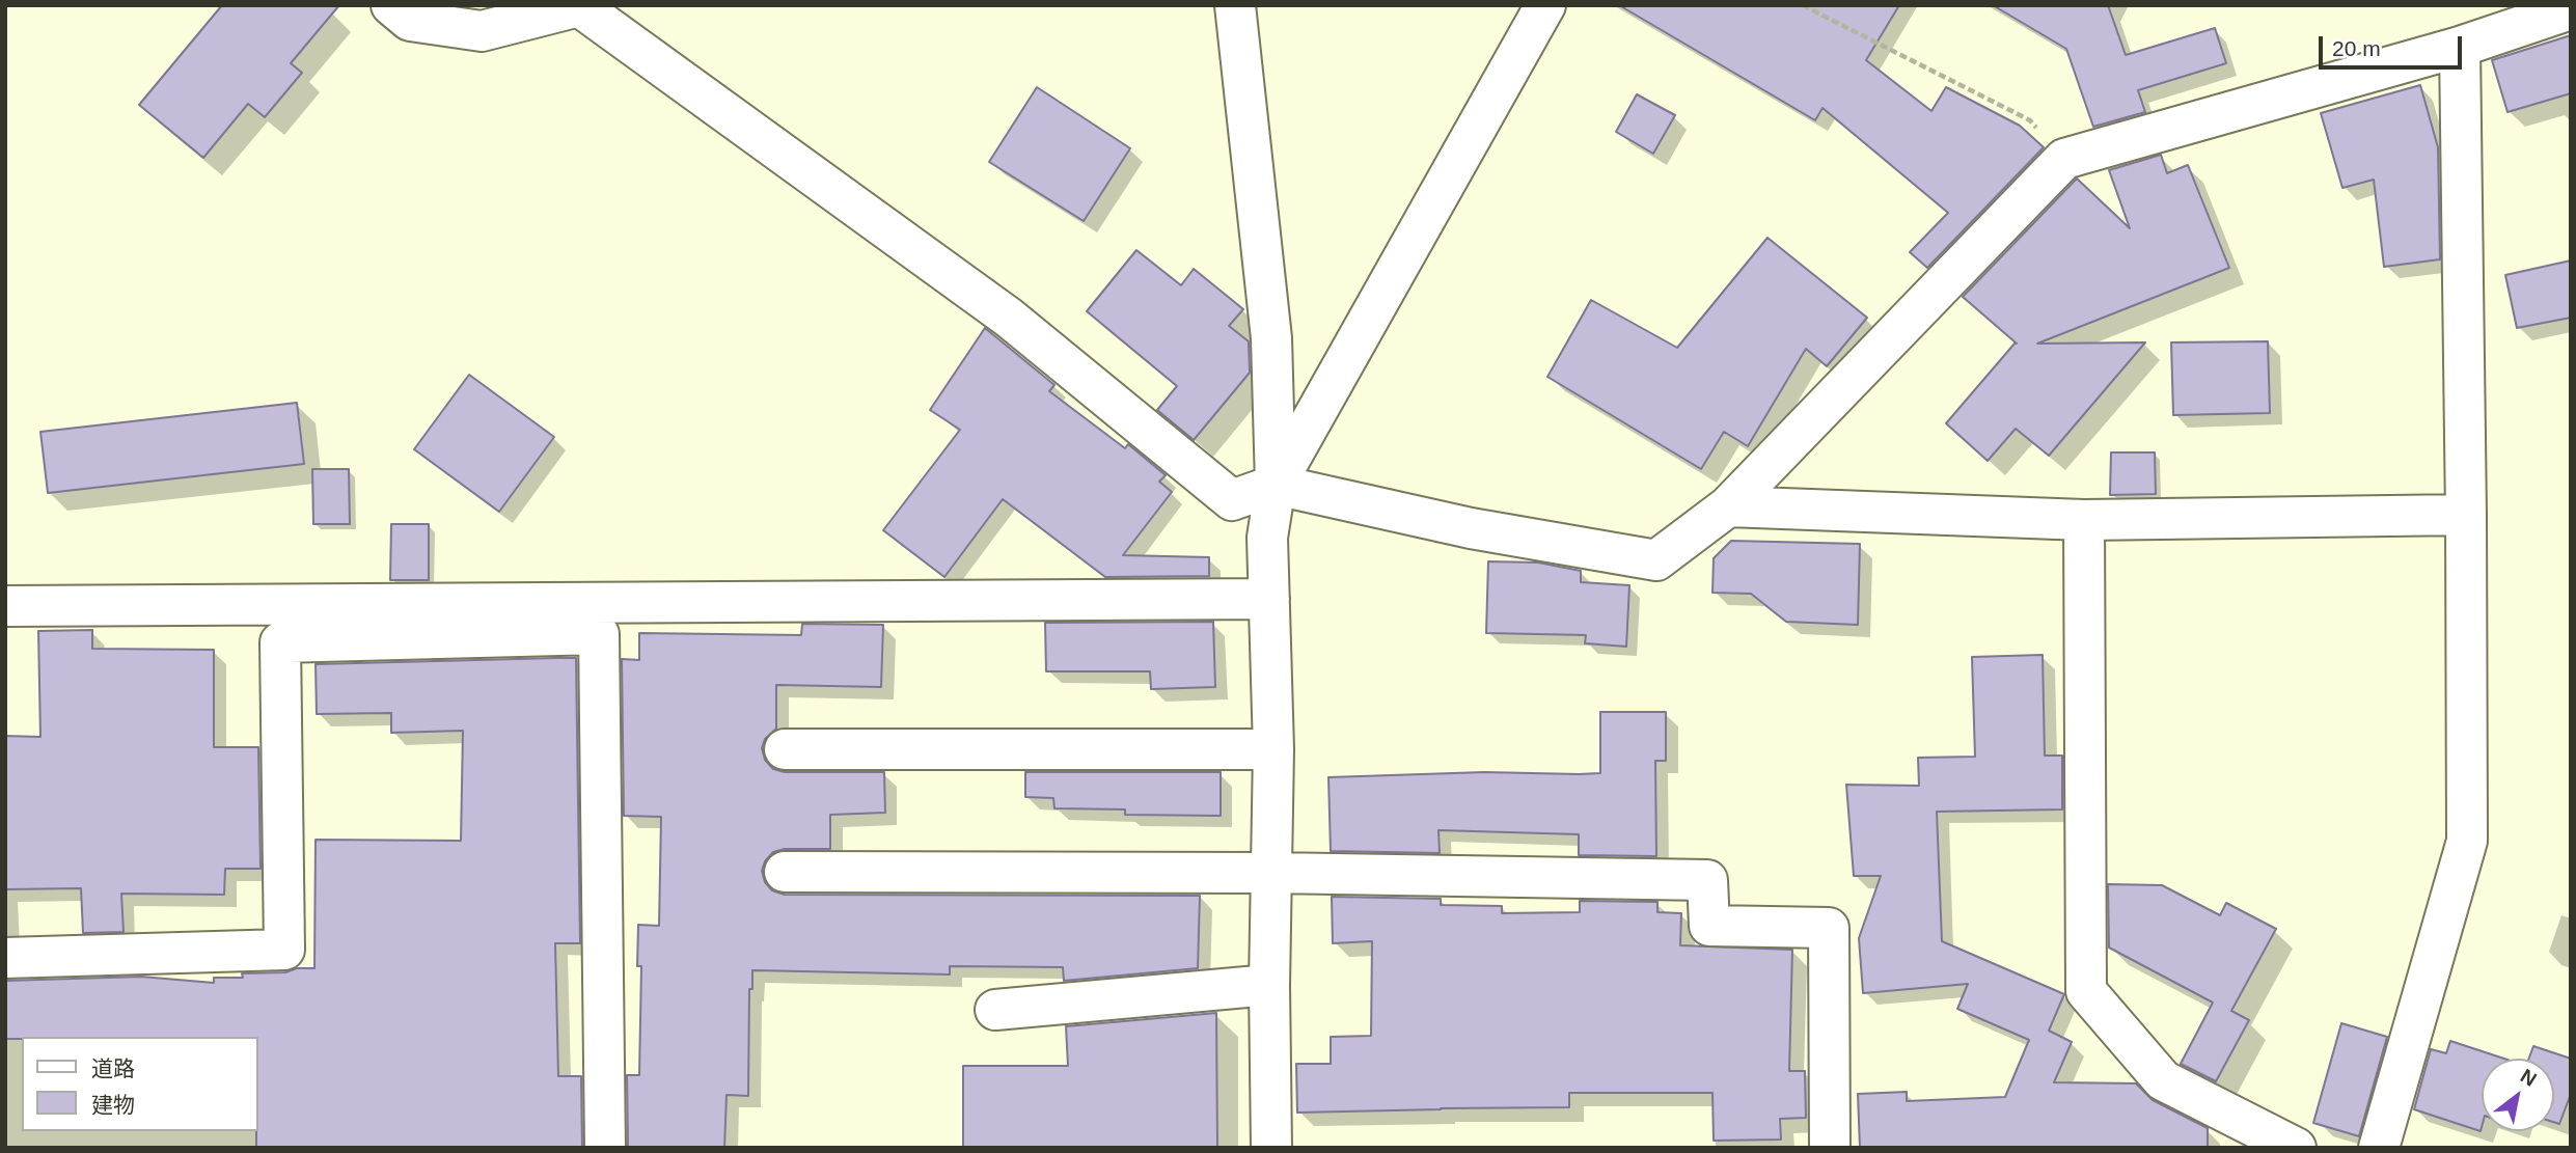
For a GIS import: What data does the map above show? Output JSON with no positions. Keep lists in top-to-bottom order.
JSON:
{
  "legend": ["道路", "建物"],
  "scale_bar": "20 m",
  "north": "top right"
}
